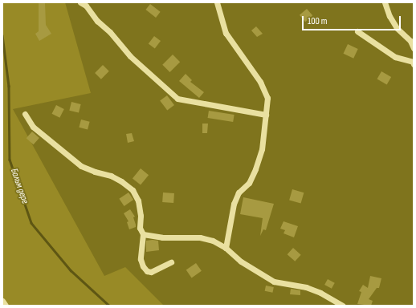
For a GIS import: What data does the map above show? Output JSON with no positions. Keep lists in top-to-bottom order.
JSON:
{
  "water": ["Балъм дере"],
  "scale_bar": "100 m"
}
